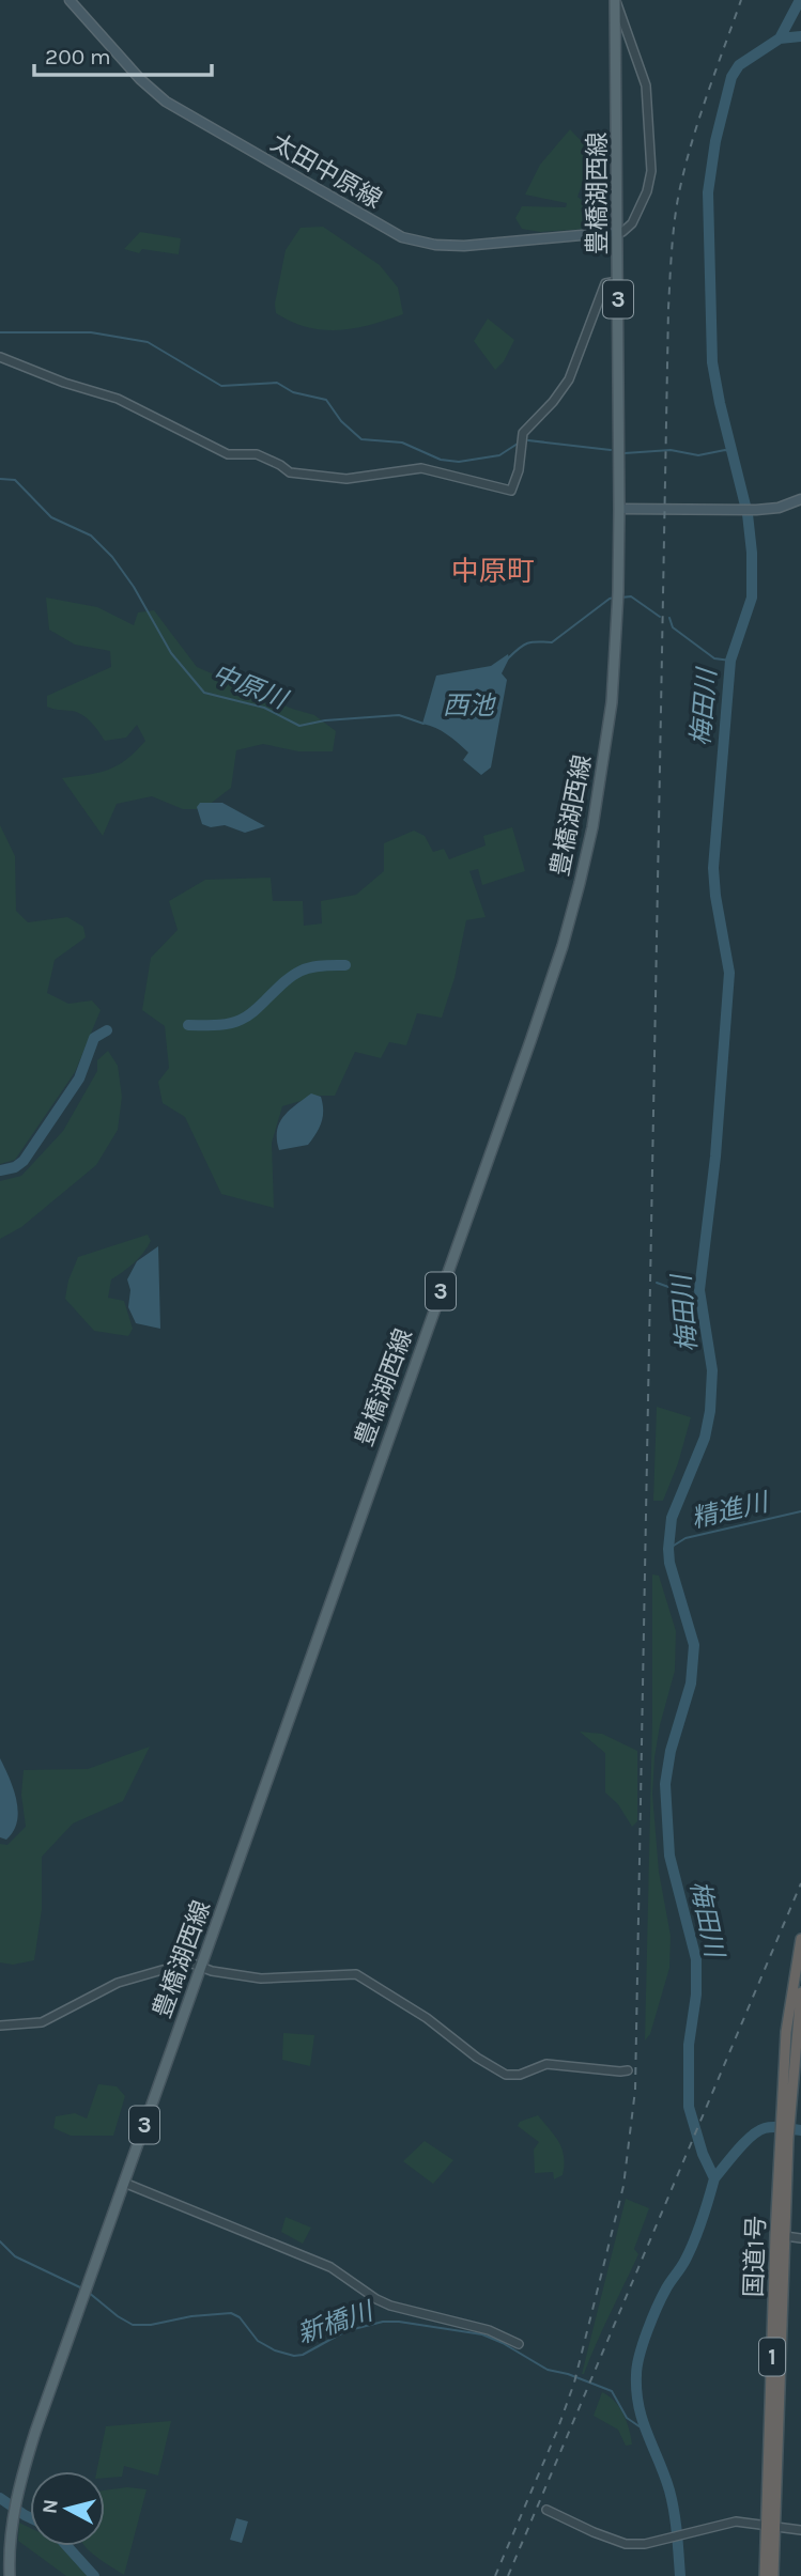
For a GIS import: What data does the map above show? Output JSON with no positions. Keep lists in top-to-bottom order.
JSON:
{
  "streets": {
    "highway": ["国道1号", "1"],
    "main road": ["太田中原線", "豊橋湖西線", "3"]
  },
  "crossings": [
    ["太田中原線", "豊橋湖西線"]
  ],
  "districts": ["中原町"],
  "water": [
    "中原川",
    "西池",
    "梅田川",
    "精進川",
    "新橋川"
  ],
  "scale_bar": "200 m",
  "north": "left"
}
